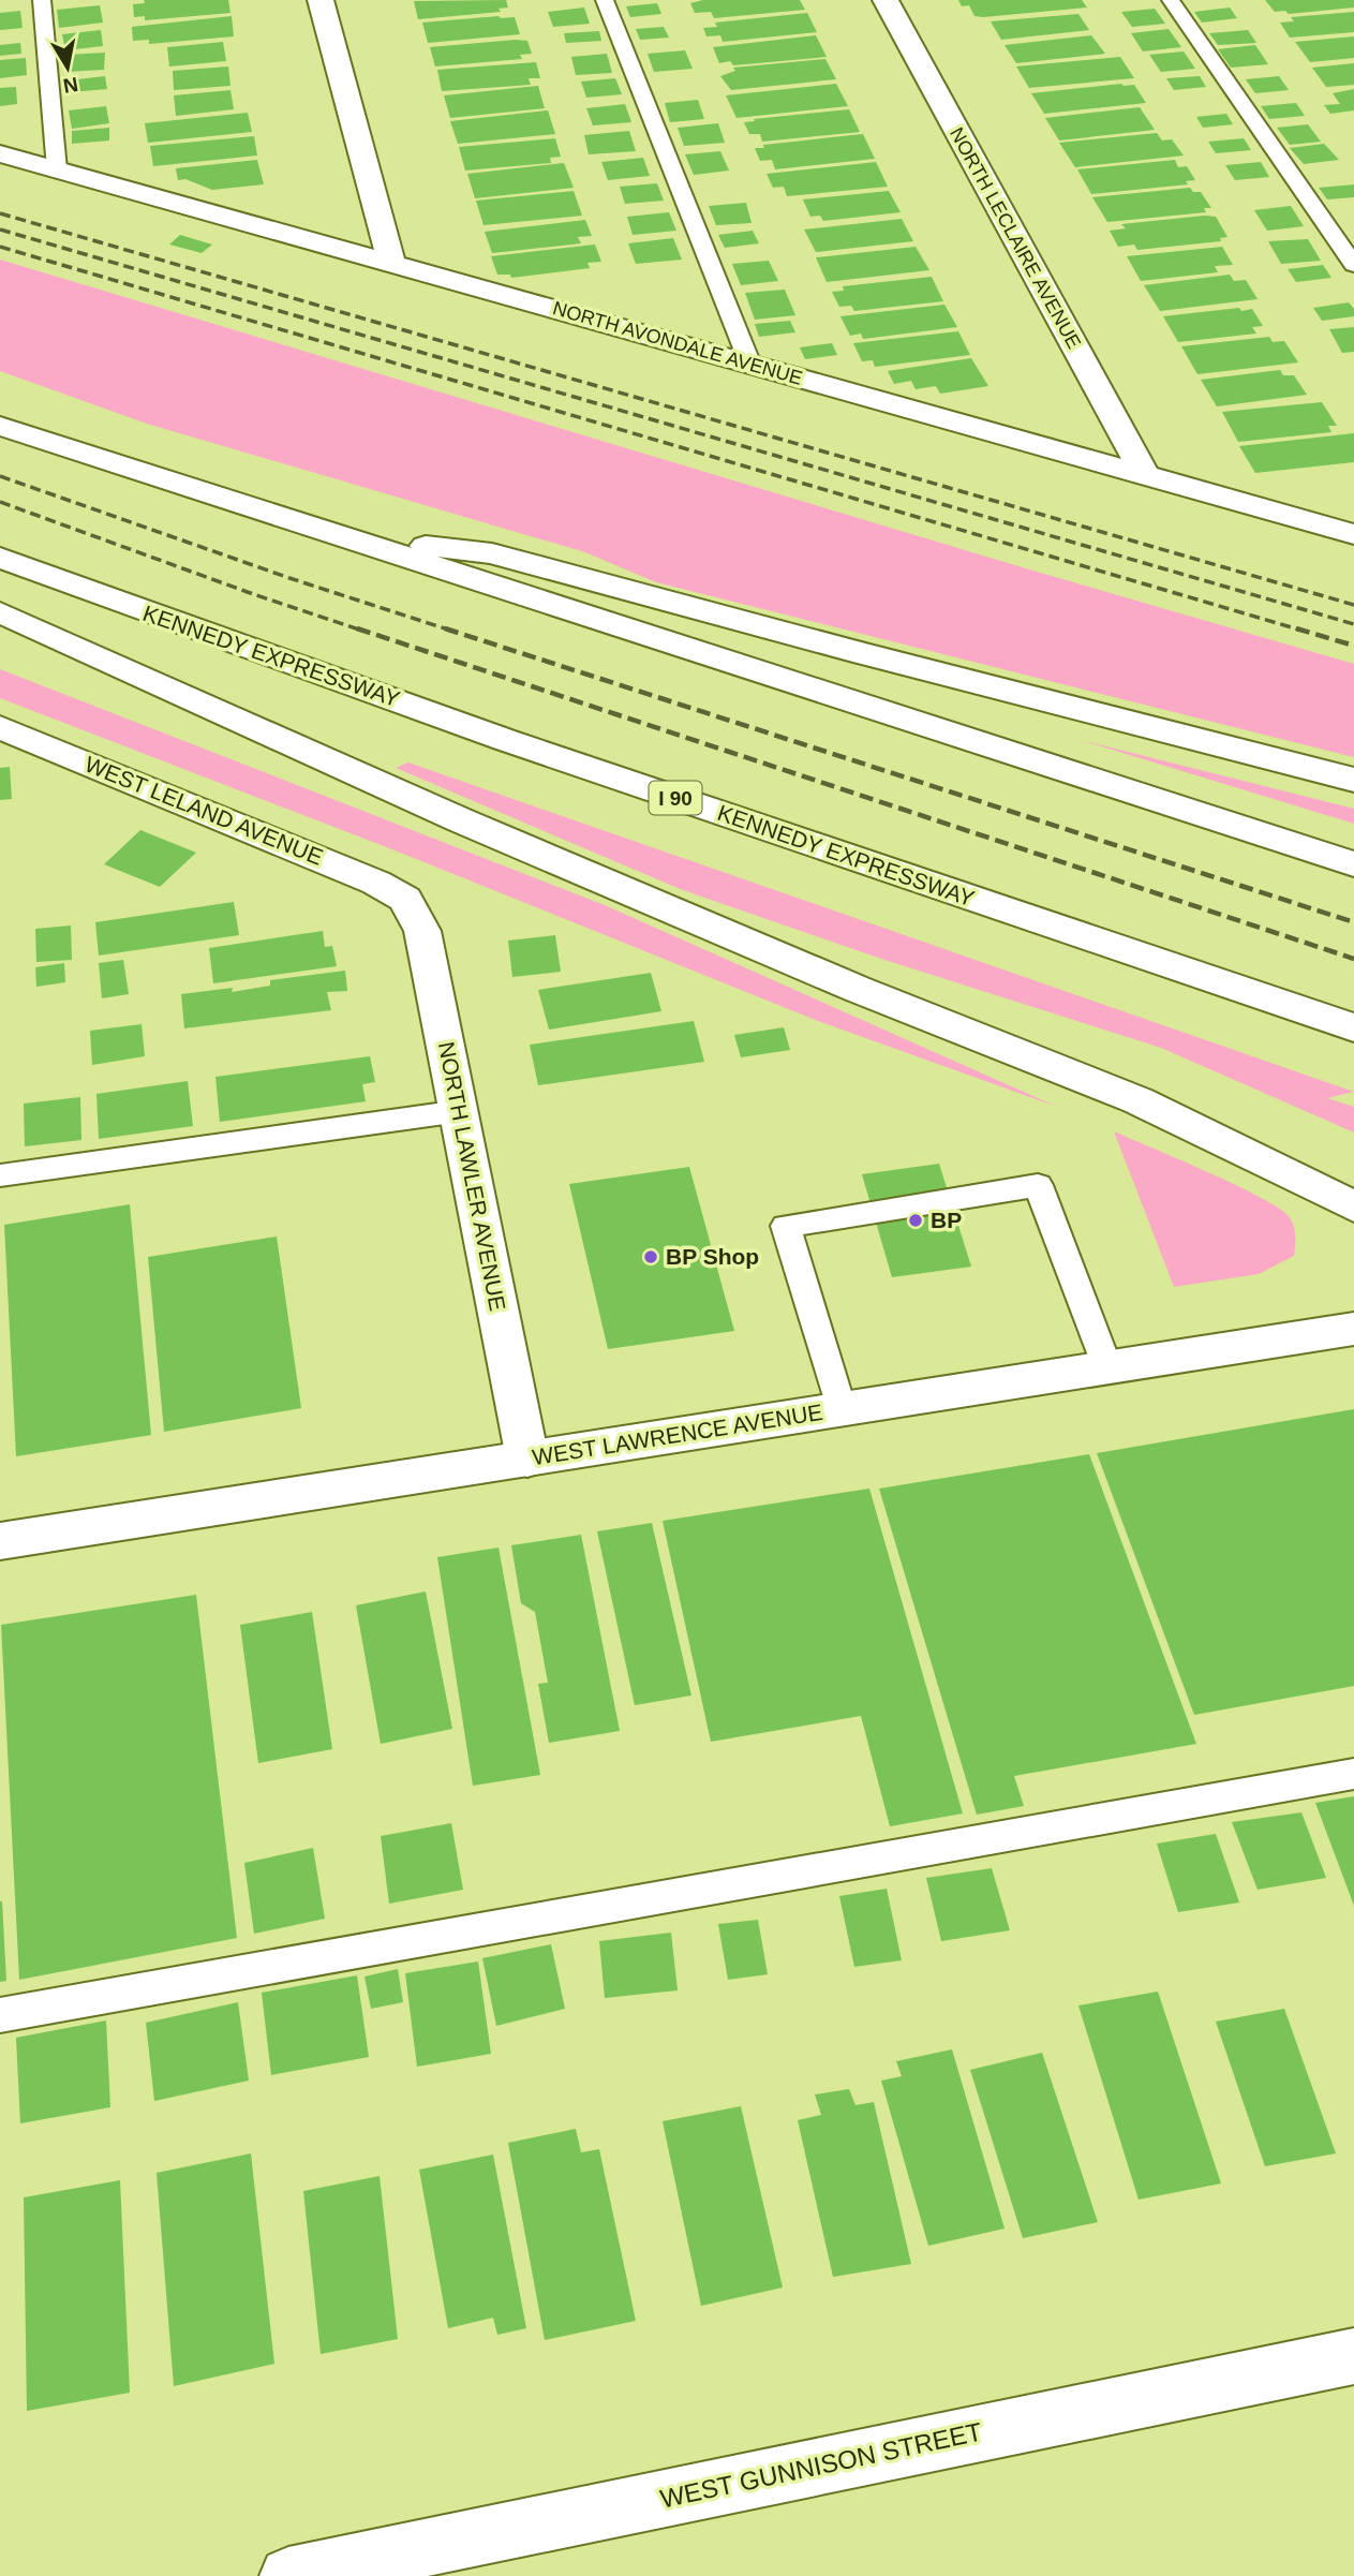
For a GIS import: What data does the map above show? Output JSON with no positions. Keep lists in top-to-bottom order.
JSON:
{
  "streets": {
    "main road": [
      "NORTH LECLAIRE AVENUE",
      "NORTH AVONDALE AVENUE",
      "KENNEDY EXPRESSWAY",
      "I 90",
      "WEST LELAND AVENUE",
      "NORTH LAWLER AVENUE",
      "WEST LAWRENCE AVENUE",
      "WEST GUNNISON STREET"
    ]
  },
  "crossings": [
    ["NORTH LECLAIRE AVENUE", "NORTH AVONDALE AVENUE"],
    ["WEST LELAND AVENUE", "NORTH LAWLER AVENUE"],
    ["NORTH LAWLER AVENUE", "WEST LAWRENCE AVENUE"]
  ],
  "places": ["BP", "BP Shop"],
  "north": "bottom"
}
